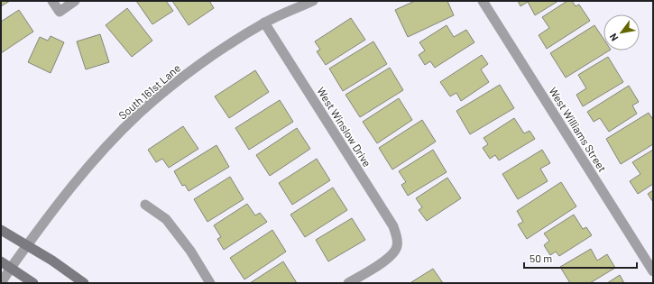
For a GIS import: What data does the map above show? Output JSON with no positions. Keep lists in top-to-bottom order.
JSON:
{
  "streets": {
    "street": ["South 161st Lane", "West Winslow Drive", "West Williams Street"]
  },
  "crossings": [
    ["South 161st Lane", "West Winslow Drive"]
  ],
  "scale_bar": "50 m",
  "north": "bottom left"
}
